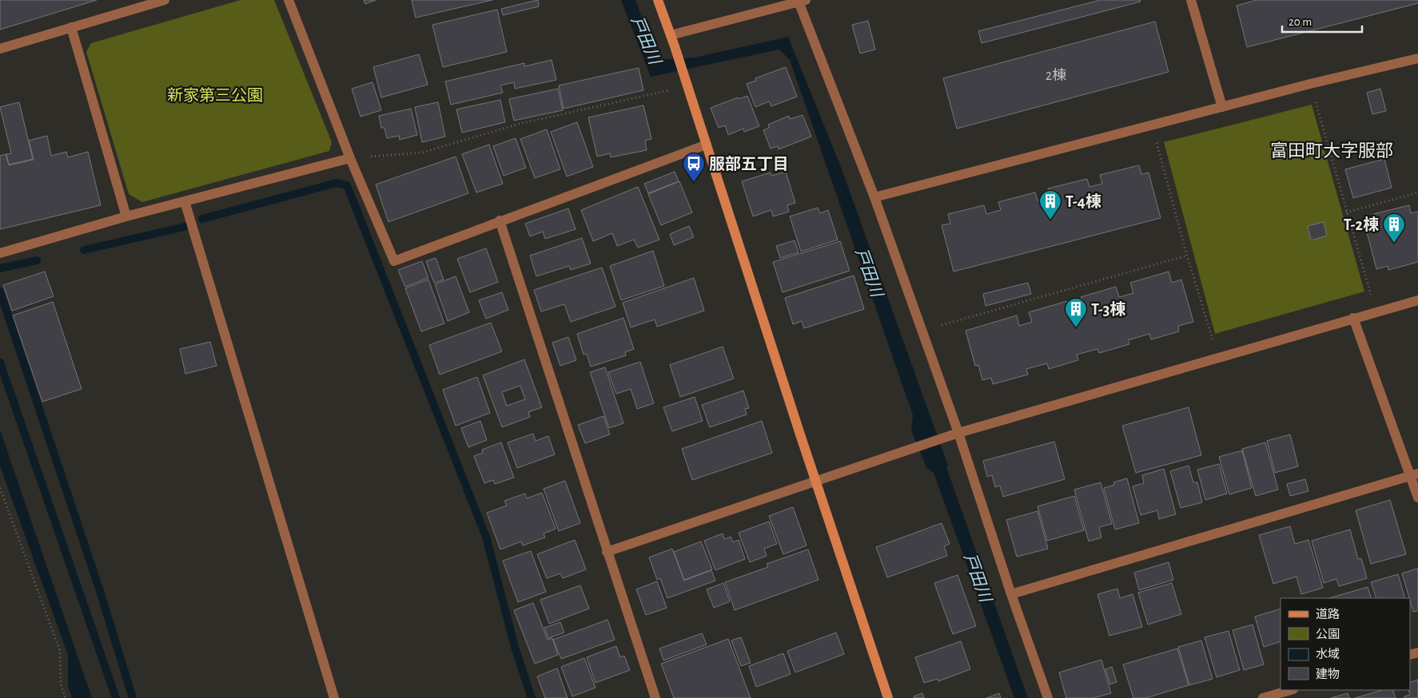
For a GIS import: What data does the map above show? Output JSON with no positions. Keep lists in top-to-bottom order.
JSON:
{
  "districts": ["富田町大字服部"],
  "water": ["戸田川"],
  "parks": ["新家第三公園"],
  "places": {
    "bus stop": ["服部五丁目"],
    "building": ["T-4棟", "T-2棟", "T-3棟"]
  },
  "house_numbers": ["2棟"],
  "legend": [
    "道路",
    "公園",
    "水域",
    "建物"
  ],
  "scale_bar": "20 m"
}
